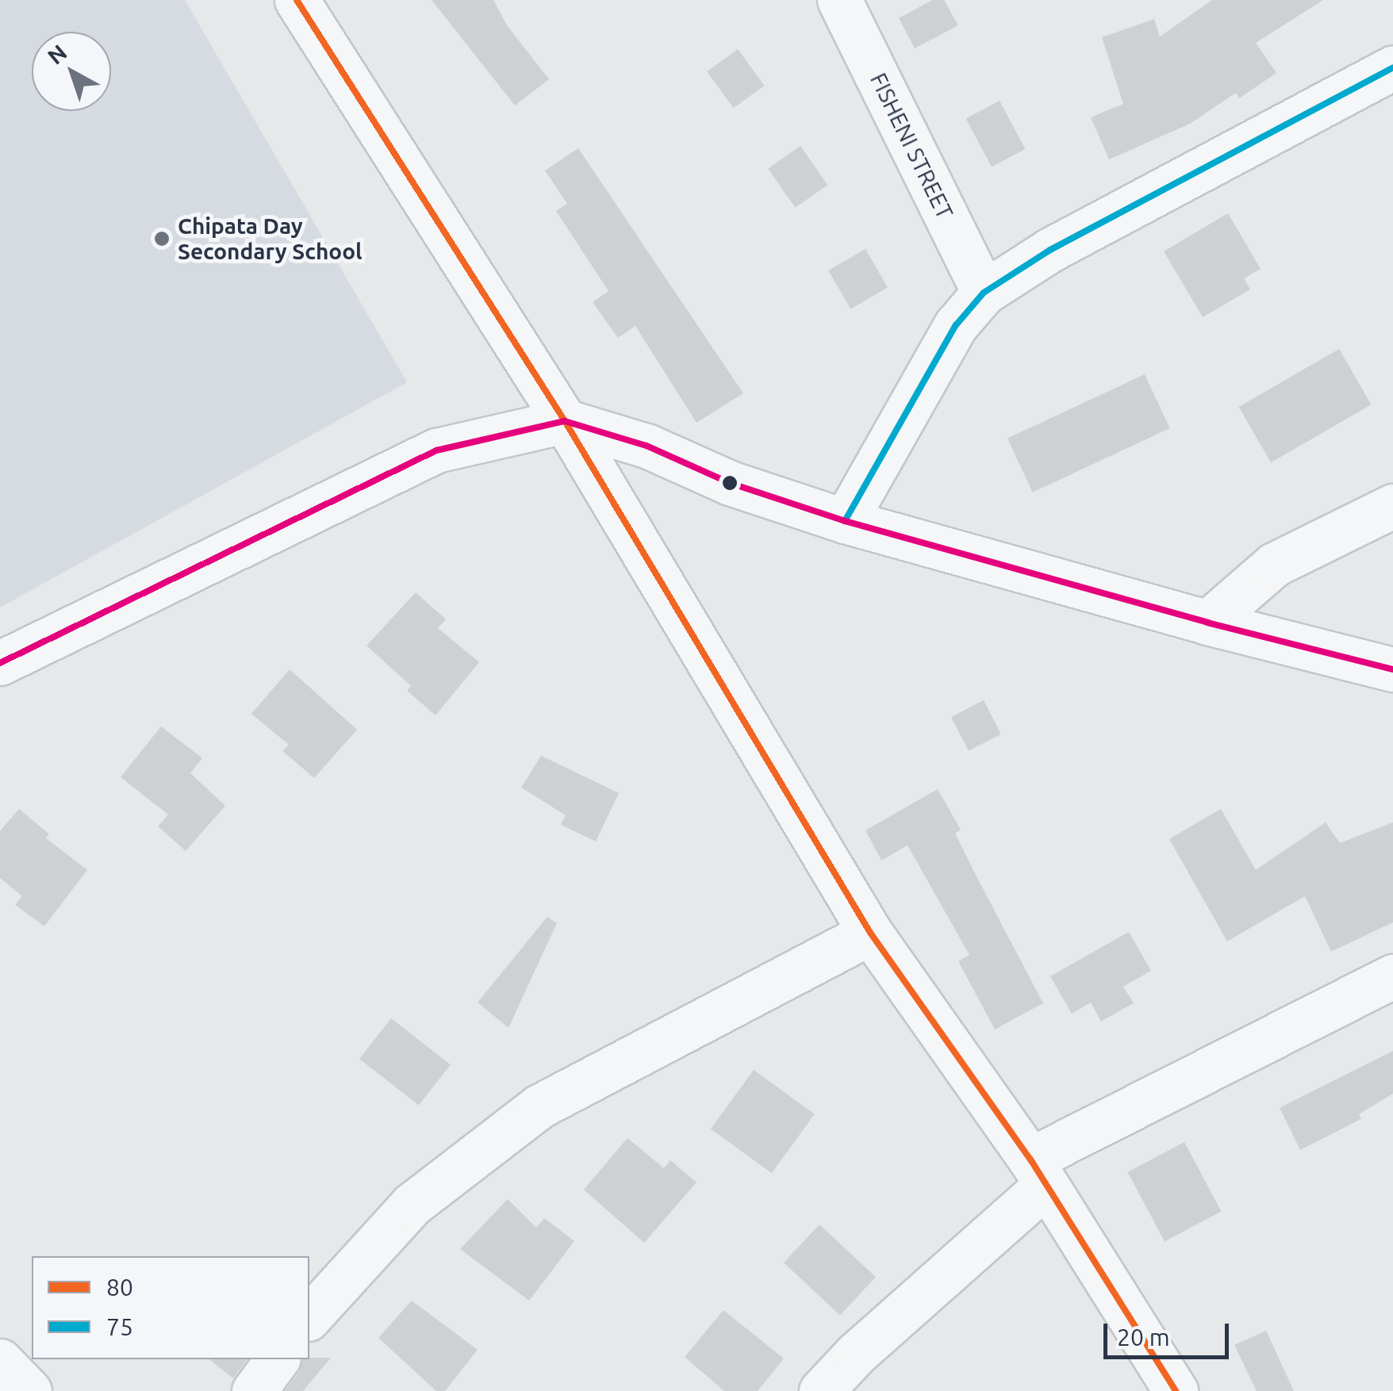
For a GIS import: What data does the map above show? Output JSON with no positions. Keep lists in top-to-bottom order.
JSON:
{
  "streets": {
    "street": ["FISHENI STREET"]
  },
  "places": ["Chipata Day Secondary School"],
  "lines": ["transit line 80", "transit line 75"],
  "legend": ["80", "75"],
  "scale_bar": "20 m",
  "north": "top left"
}
